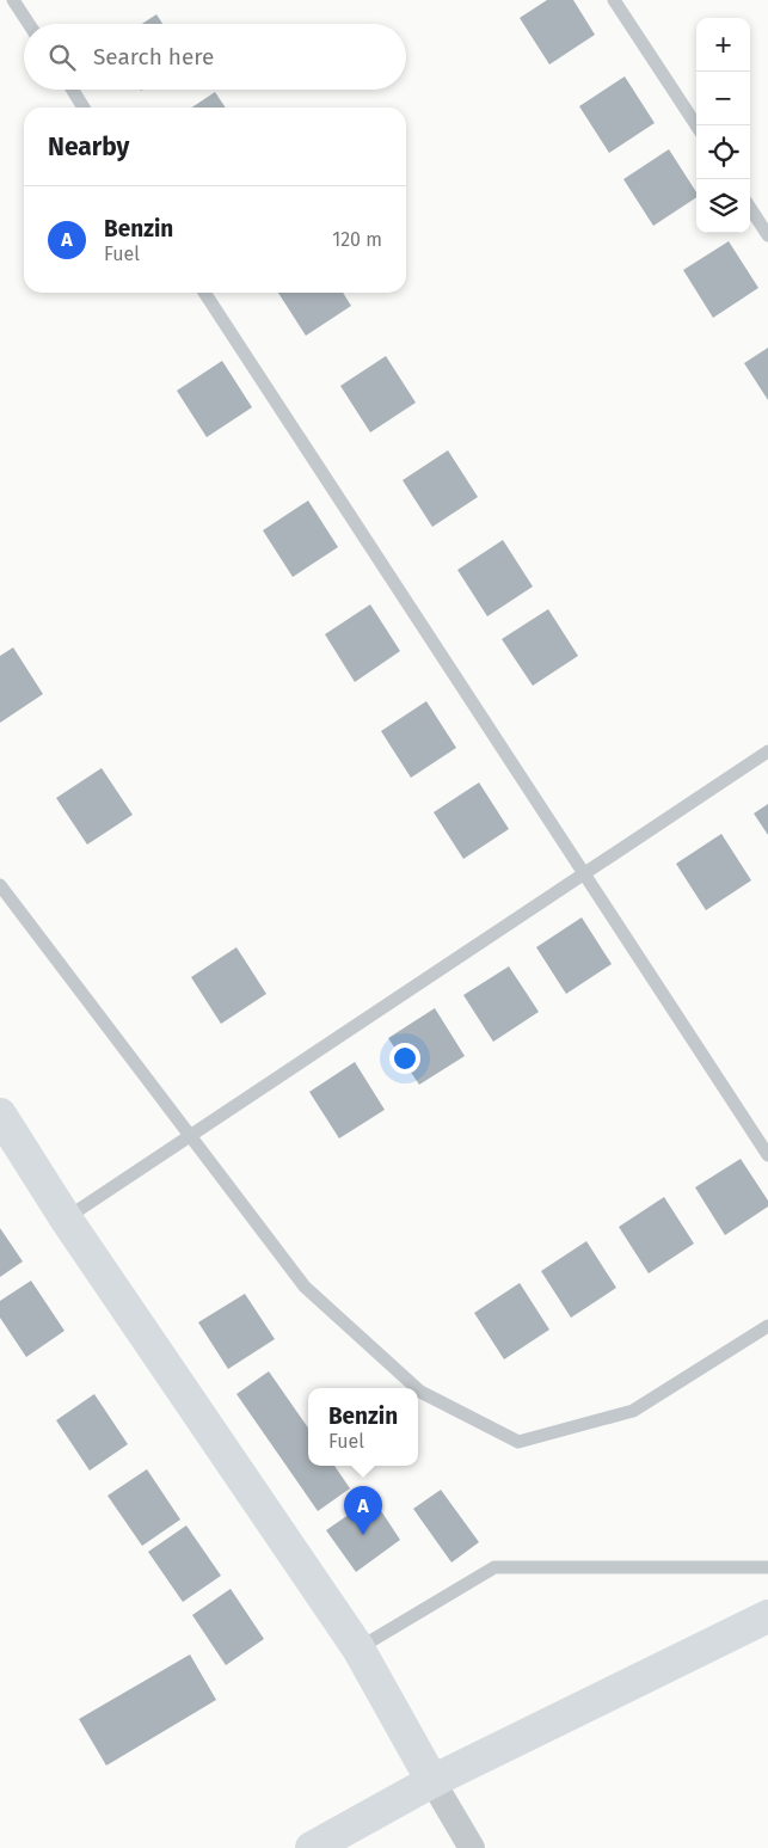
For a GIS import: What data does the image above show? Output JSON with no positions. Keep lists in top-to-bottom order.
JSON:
{
  "page": {
    "map_buttons": ["+", "−"],
    "search": "Search here",
    "heading": "Nearby",
    "list": [
      {
        "mark": "A",
        "name": "Benzin",
        "note": "Fuel",
        "value": "120 m"
      }
    ],
    "popup": ["Benzin", "Fuel"],
    "pins": "A"
  }
}
